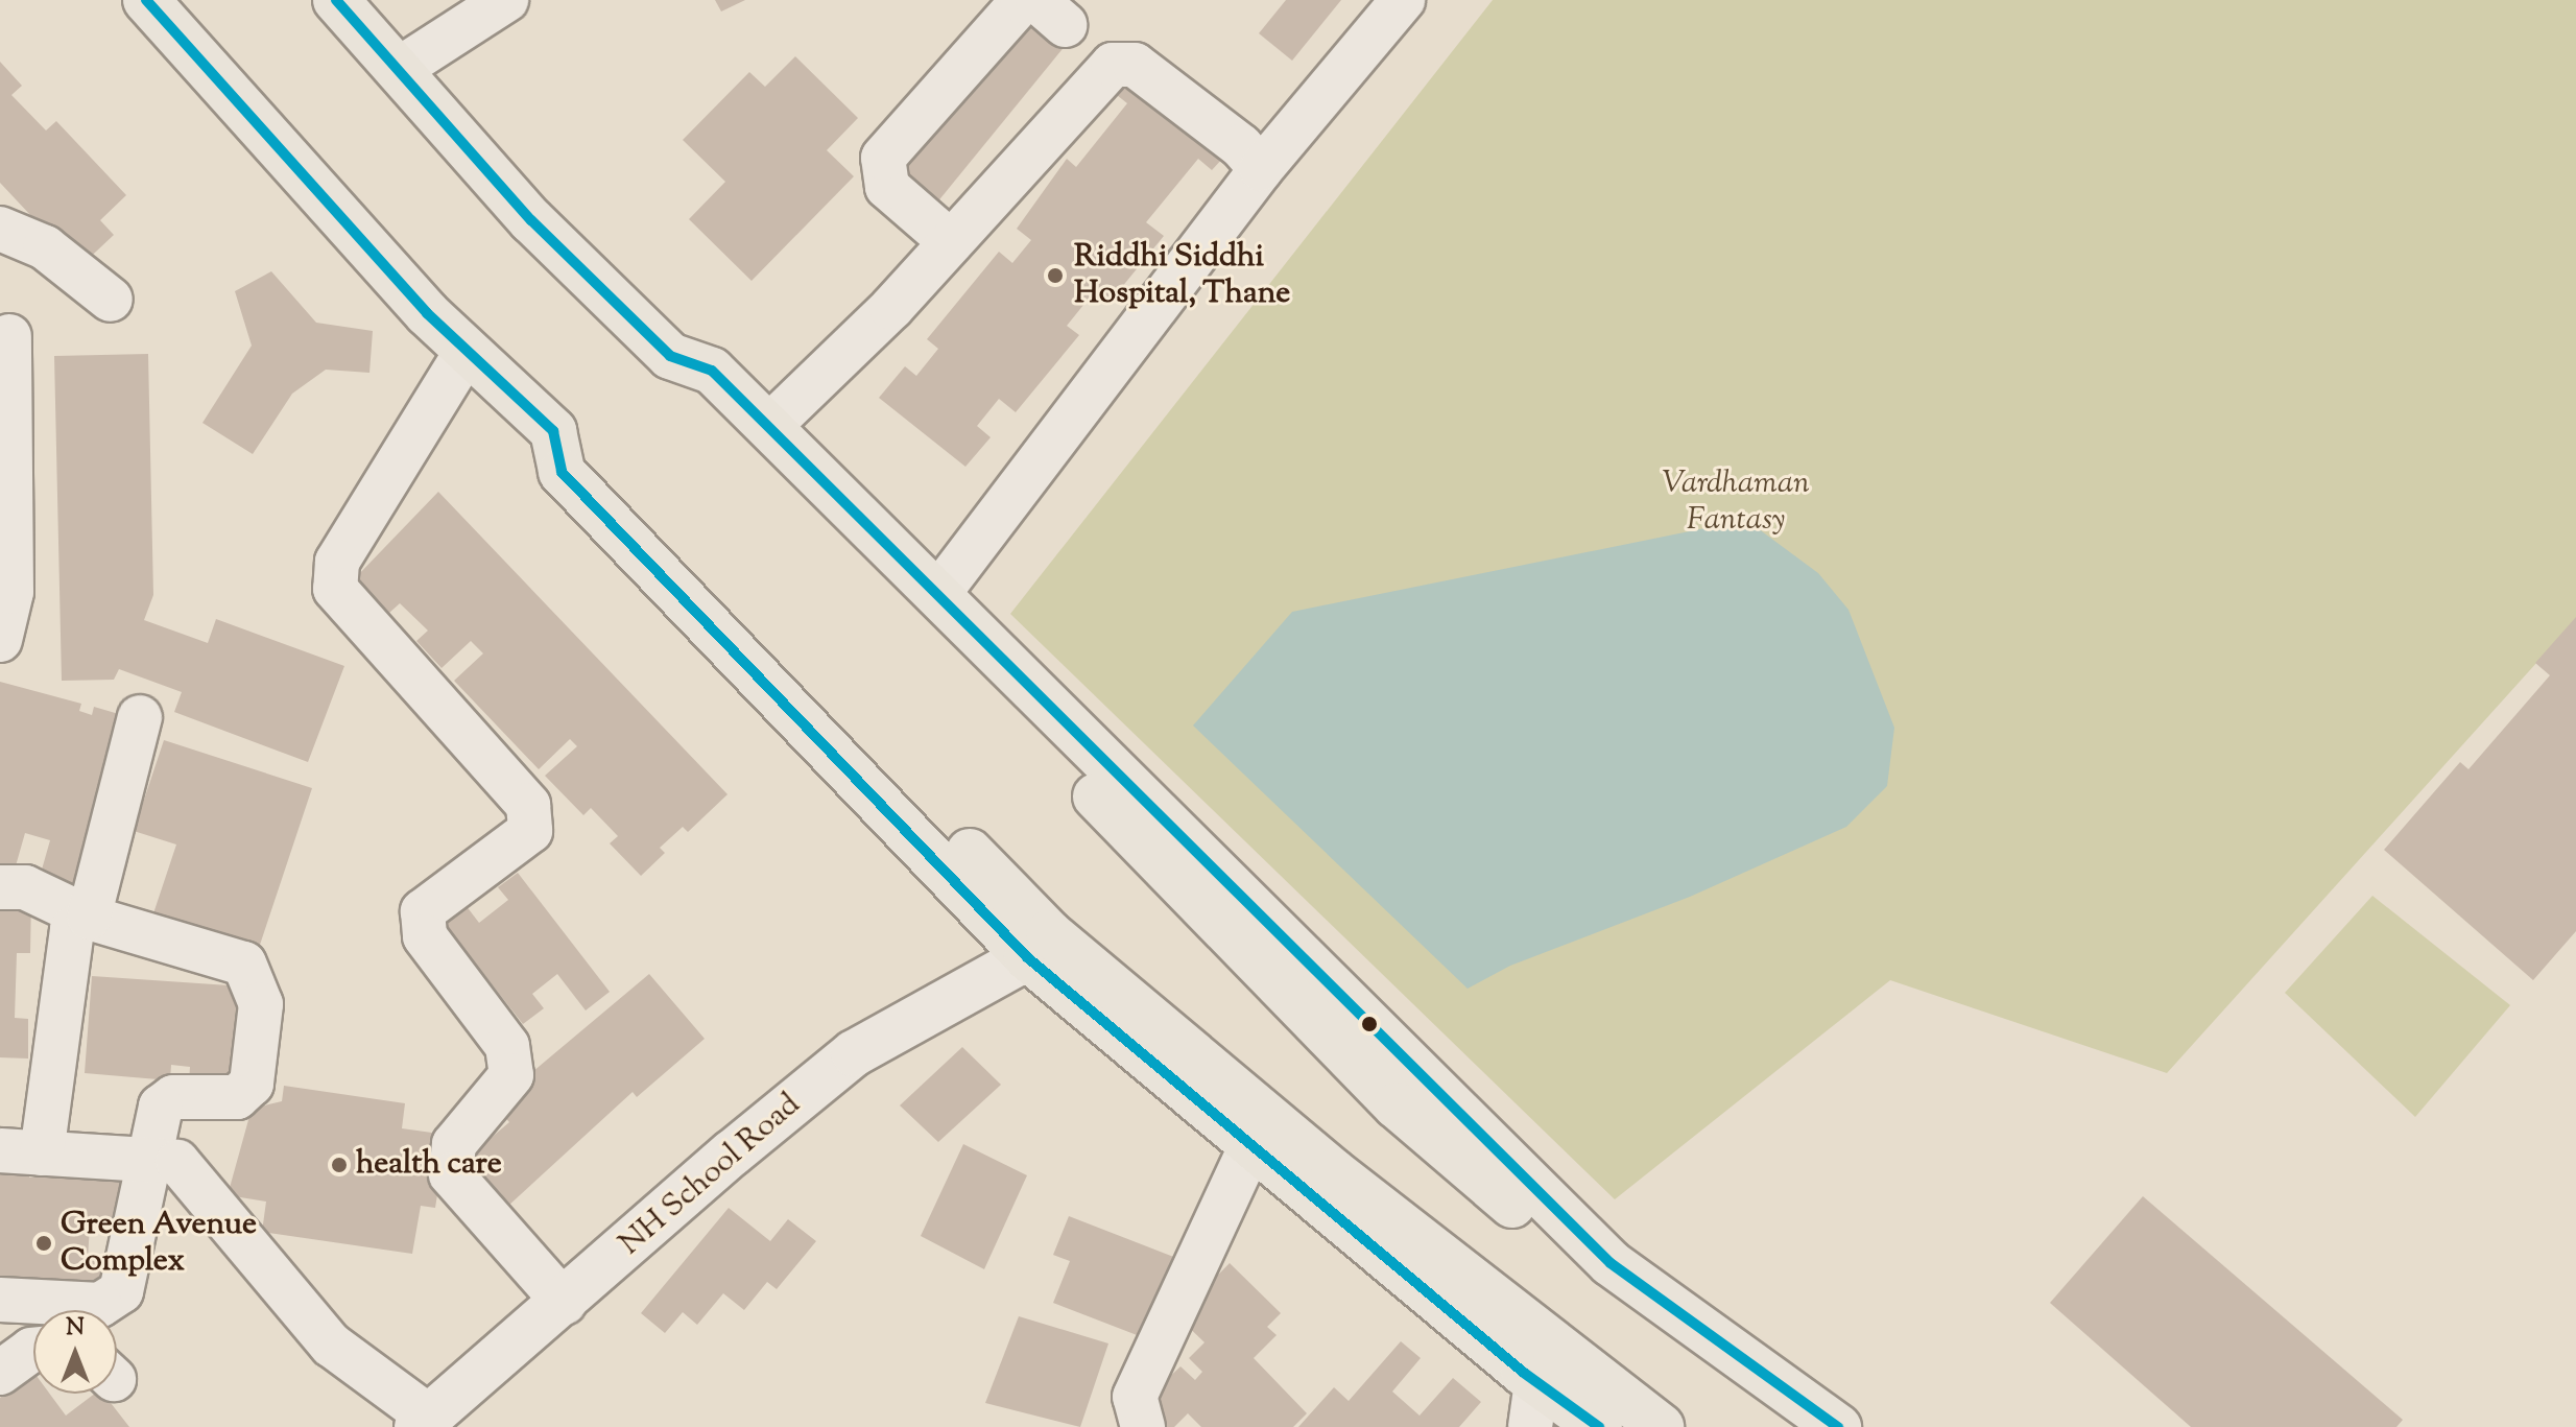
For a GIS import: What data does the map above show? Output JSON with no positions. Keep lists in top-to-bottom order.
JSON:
{
  "streets": {
    "street": ["NH School Road"]
  },
  "parks": ["Vardhaman Fantasy"],
  "places": ["Riddhi Siddhi Hospital, Thane", "health care", "Green Avenue Complex"],
  "north": "top"
}
